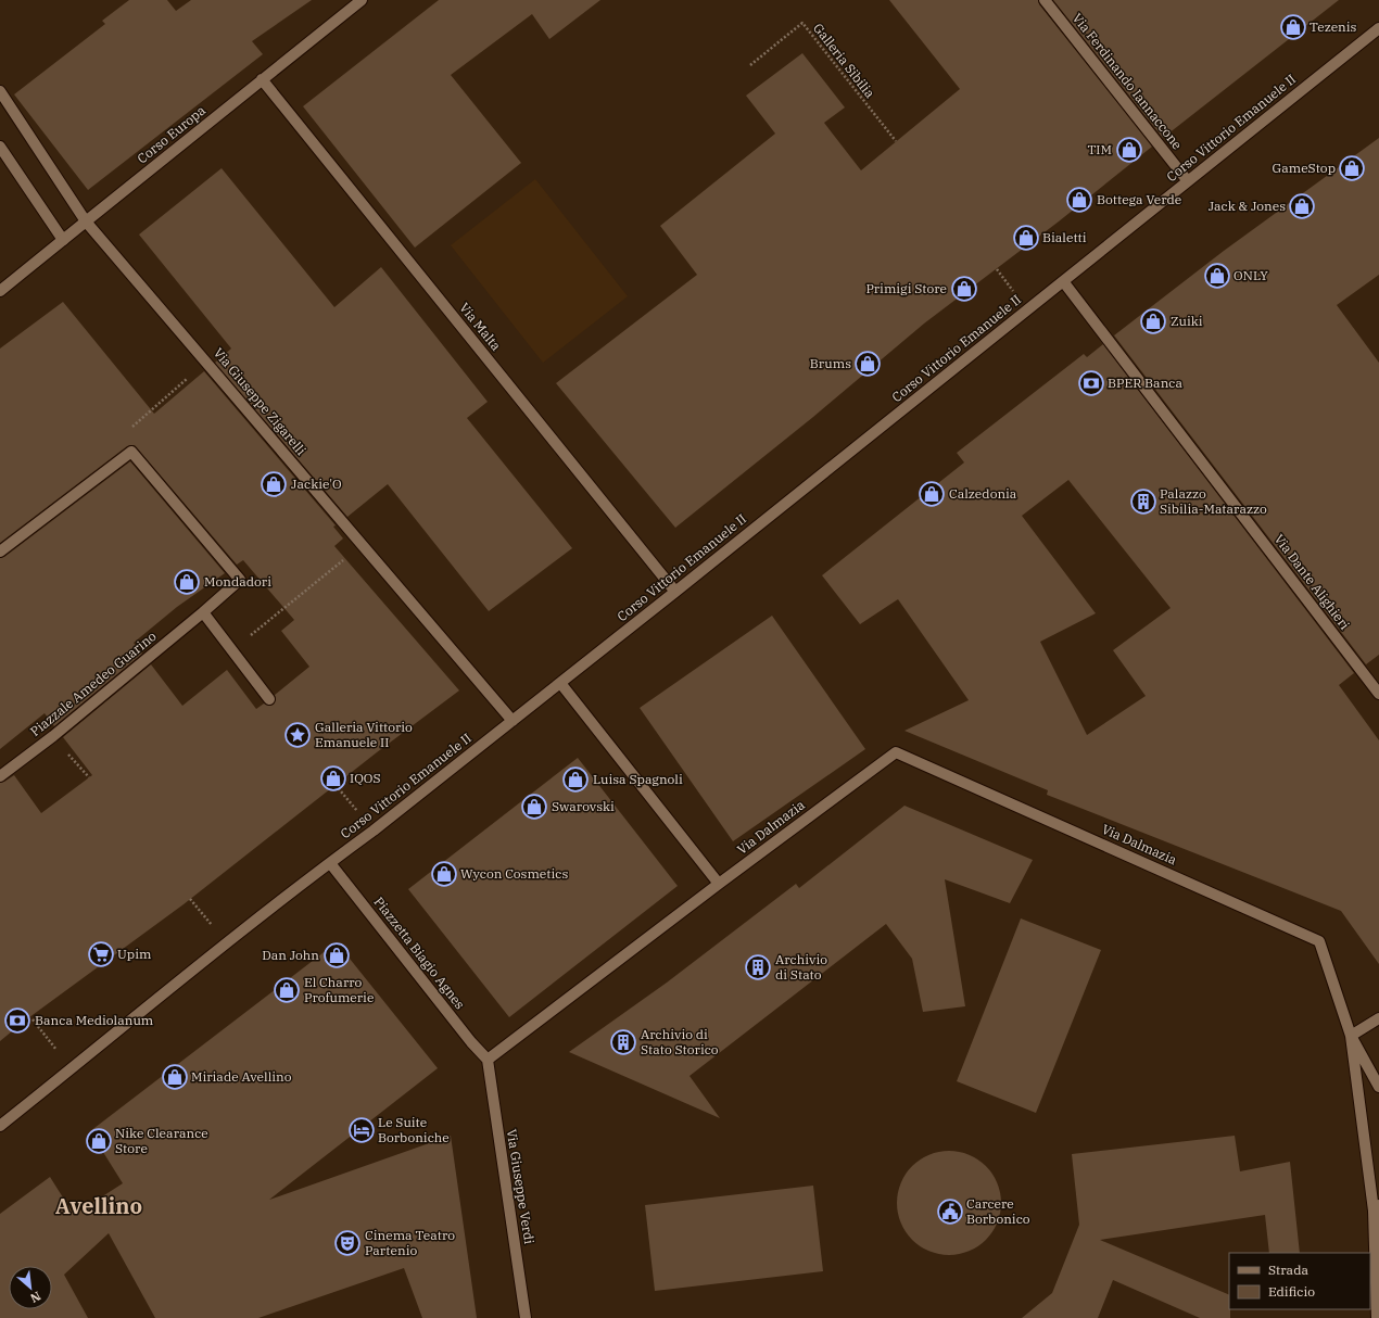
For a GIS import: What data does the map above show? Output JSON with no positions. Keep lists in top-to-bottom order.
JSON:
{
  "streets": {
    "street": [
      "Via Ferdinando Iannaccone",
      "Corso Vittorio Emanuele II",
      "Corso Europa",
      "Via Malta",
      "Via Giuseppe Zigarelli",
      "Via Dante Alighieri",
      "Piazzale Amedeo Guarino",
      "Via Dalmazia",
      "Piazzetta Biagio Agnes",
      "Via Giuseppe Verdi"
    ],
    "path": ["Galleria Sibilia"]
  },
  "crossings": [
    ["Via Ferdinando Iannaccone", "Corso Vittorio Emanuele II"],
    ["Corso Vittorio Emanuele II", "Via Malta"],
    ["Corso Vittorio Emanuele II", "Via Giuseppe Zigarelli"],
    ["Corso Vittorio Emanuele II", "Via Dante Alighieri"],
    ["Corso Vittorio Emanuele II", "Piazzetta Biagio Agnes"],
    ["Corso Europa", "Via Malta"],
    ["Corso Europa", "Via Giuseppe Zigarelli"],
    ["Via Dalmazia", "Piazzetta Biagio Agnes"],
    ["Via Dalmazia", "Via Giuseppe Verdi"],
    ["Piazzetta Biagio Agnes", "Via Giuseppe Verdi"]
  ],
  "districts": ["Avellino"],
  "places": {
    "shop": [
      "Tezenis",
      "TIM",
      "GameStop",
      "Bottega Verde",
      "Jack & Jones",
      "Bialetti",
      "ONLY",
      "Primigi Store",
      "Zuiki",
      "Brums",
      "Jackie'O",
      "Calzedonia",
      "Mondadori",
      "IQOS",
      "Luisa Spagnoli",
      "Swarovski",
      "Wycon Cosmetics",
      "Dan John",
      "El Charro Profumerie",
      "Miriade Avellino",
      "Nike Clearance Store"
    ],
    "bank": ["BPER Banca", "Banca Mediolanum"],
    "building": ["Palazzo Sibilia-Matarazzo", "Archivio di Stato", "Archivio di Stato Storico"],
    "place": ["Galleria Vittorio Emanuele II"],
    "supermarket": ["Upim"],
    "hotel": ["Le Suite Borboniche"],
    "public building": ["Carcere Borbonico"],
    "theatre": ["Cinema Teatro Partenio"]
  },
  "legend": ["Strada", "Edificio"],
  "north": "bottom right"
}
